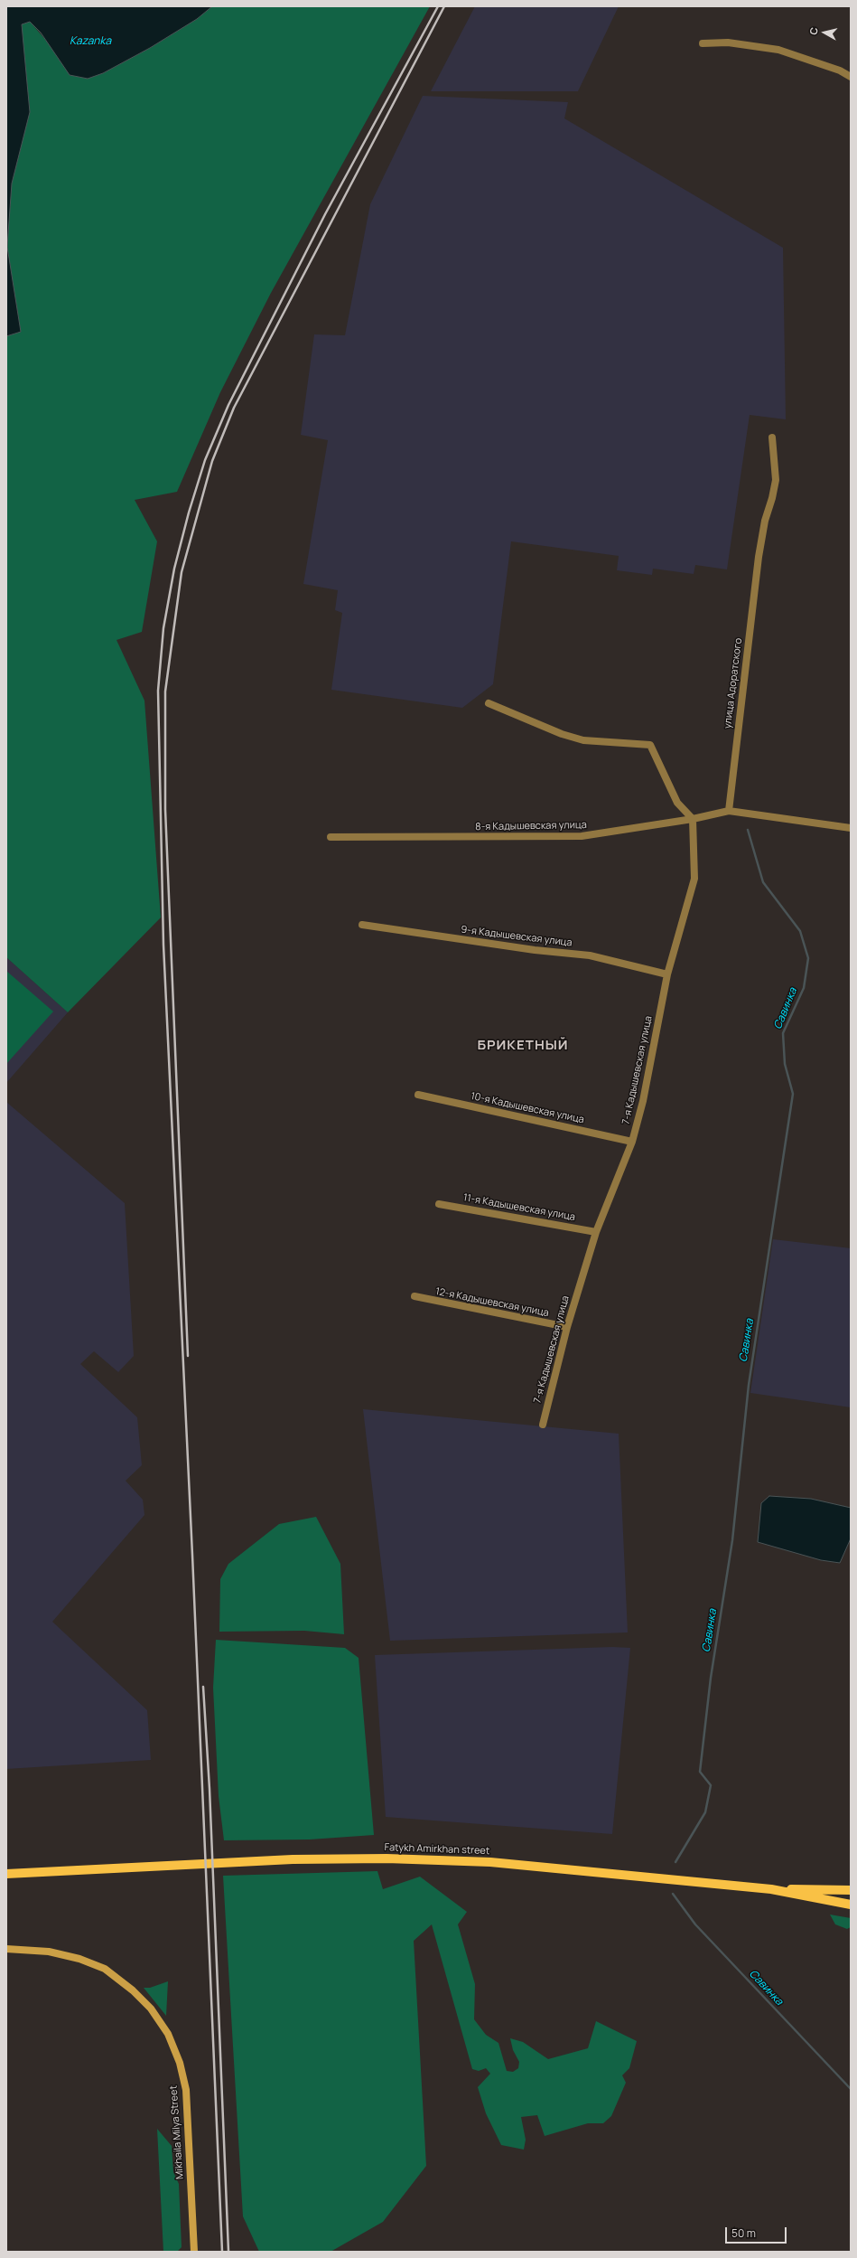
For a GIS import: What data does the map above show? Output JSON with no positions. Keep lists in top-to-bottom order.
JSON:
{
  "streets": {
    "main road": ["Fatykh Amirkhan street", "Mikhaila Milya Street"],
    "street": [
      "улица Адоратского",
      "8-я Кадышевская улица",
      "9-я Кадышевская улица",
      "7-я Кадышевская улица",
      "10-я Кадышевская улица",
      "11-я Кадышевская улица",
      "12-я Кадышевская улица"
    ]
  },
  "crossings": [
    ["улица Адоратского", "8-я Кадышевская улица"],
    ["8-я Кадышевская улица", "7-я Кадышевская улица"],
    ["9-я Кадышевская улица", "7-я Кадышевская улица"],
    ["7-я Кадышевская улица", "10-я Кадышевская улица"],
    ["7-я Кадышевская улица", "11-я Кадышевская улица"],
    ["7-я Кадышевская улица", "12-я Кадышевская улица"]
  ],
  "districts": ["БРИКЕТНЫЙ"],
  "water": ["Kazanka", "Савинка"],
  "scale_bar": "50 m",
  "north": "left"
}
